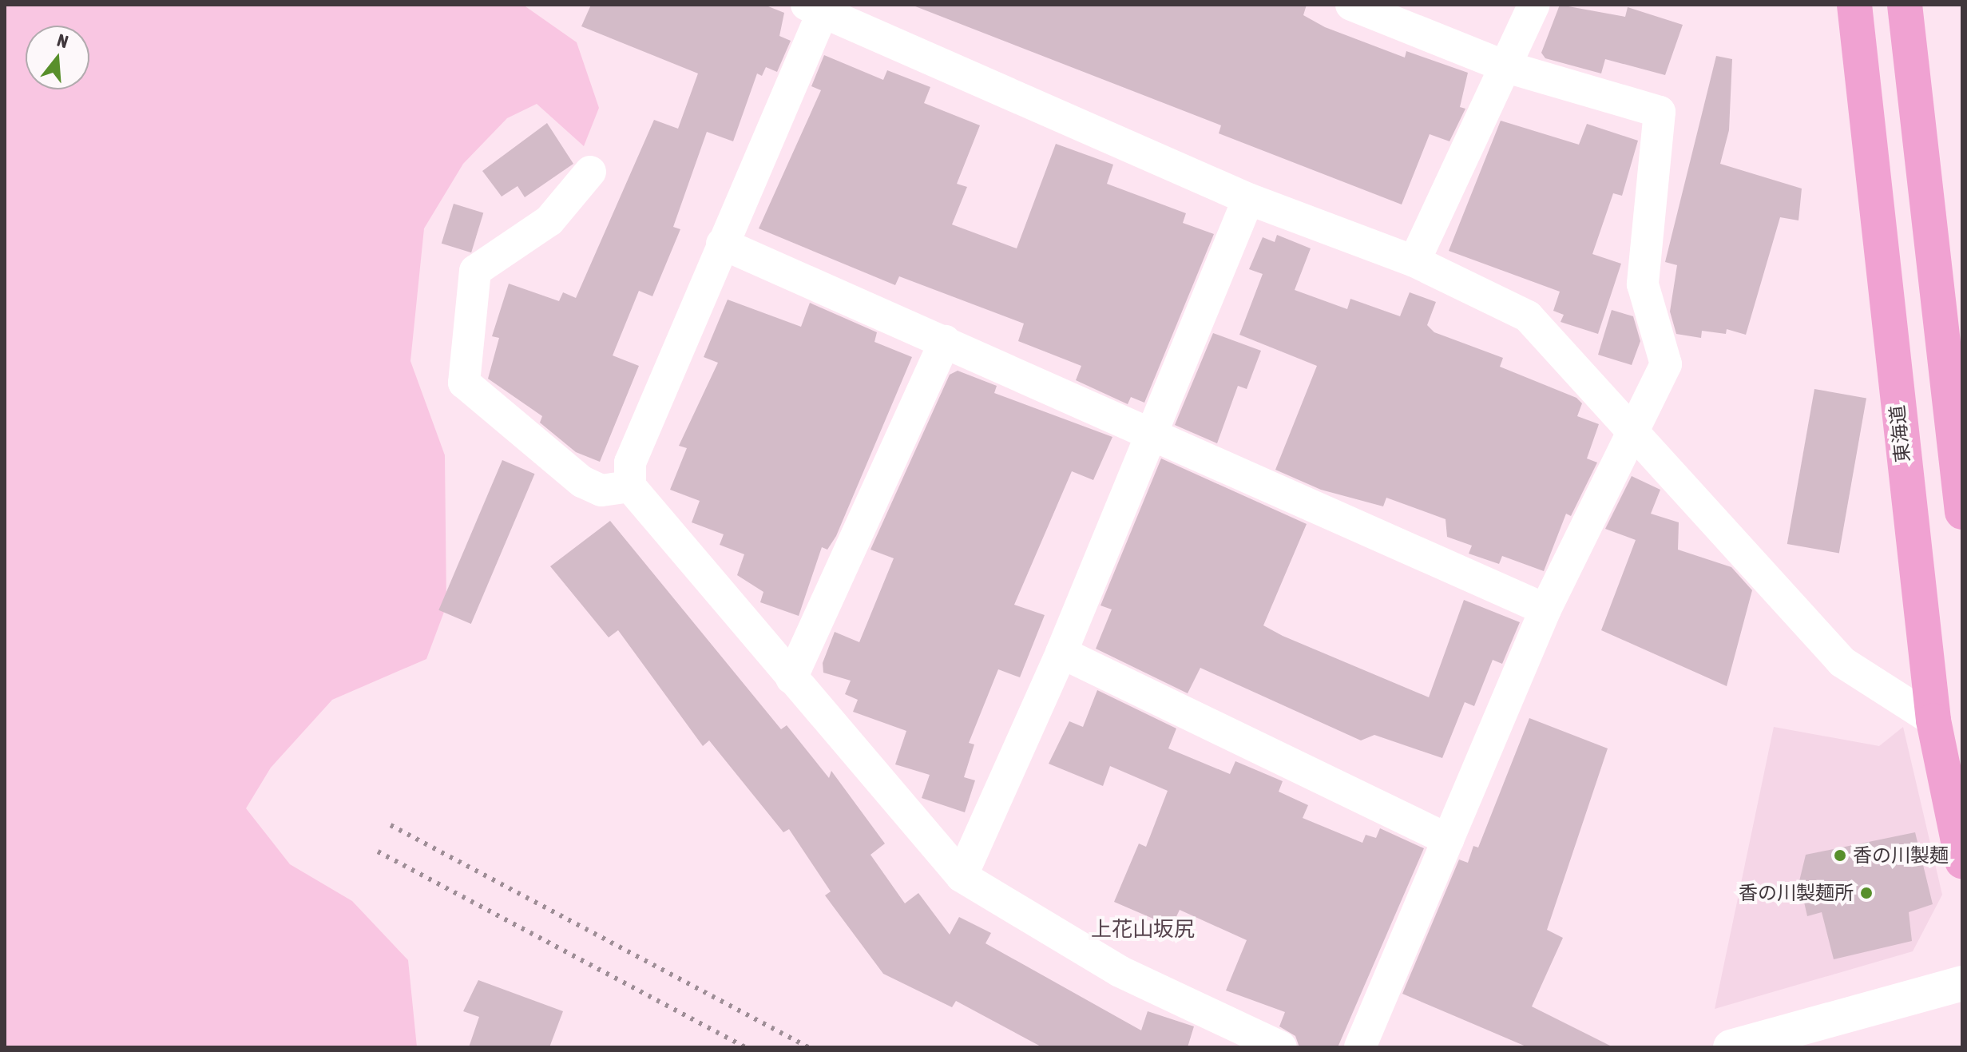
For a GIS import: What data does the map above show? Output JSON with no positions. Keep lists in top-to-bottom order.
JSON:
{
  "streets": {
    "highway": ["東海道"]
  },
  "districts": ["上花山坂尻"],
  "places": ["香の川製麺", "香の川製麺所"],
  "north": "top"
}
